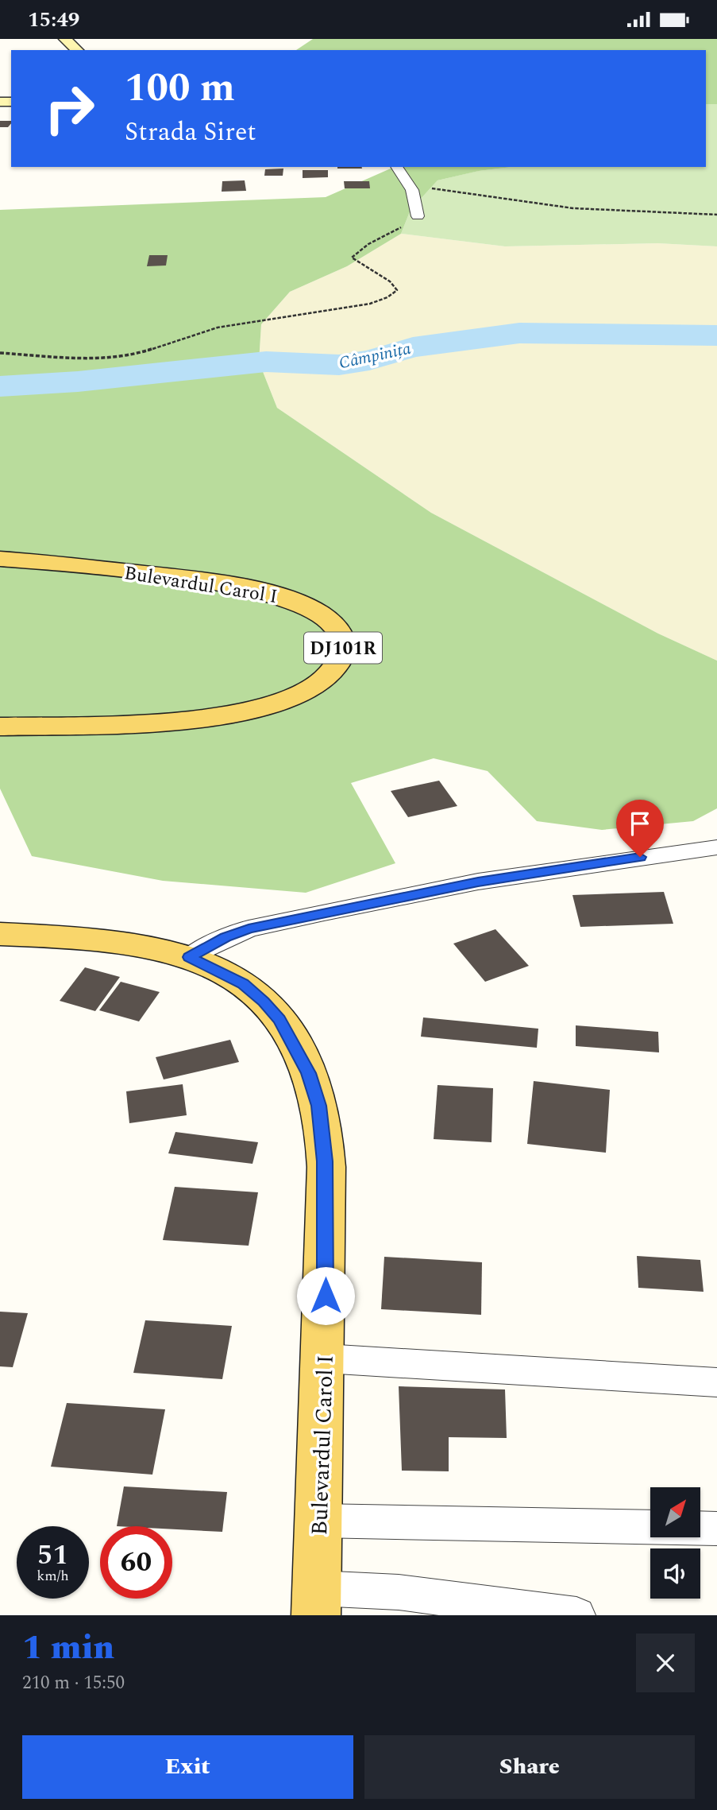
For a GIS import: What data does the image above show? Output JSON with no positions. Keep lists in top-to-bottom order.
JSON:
{
  "streets": {
    "main road": ["Bulevardul Carol I", "DJ101R"]
  },
  "water": ["Câmpinița"],
  "north": "top right",
  "page": {
    "status": "15:49",
    "turn": ["100 m", "Strada Siret"],
    "speed": "51 km/h",
    "limit": "60",
    "heading": ["1 min", "210 m · 15:50"],
    "buttons": ["Exit", "Share"]
  }
}
